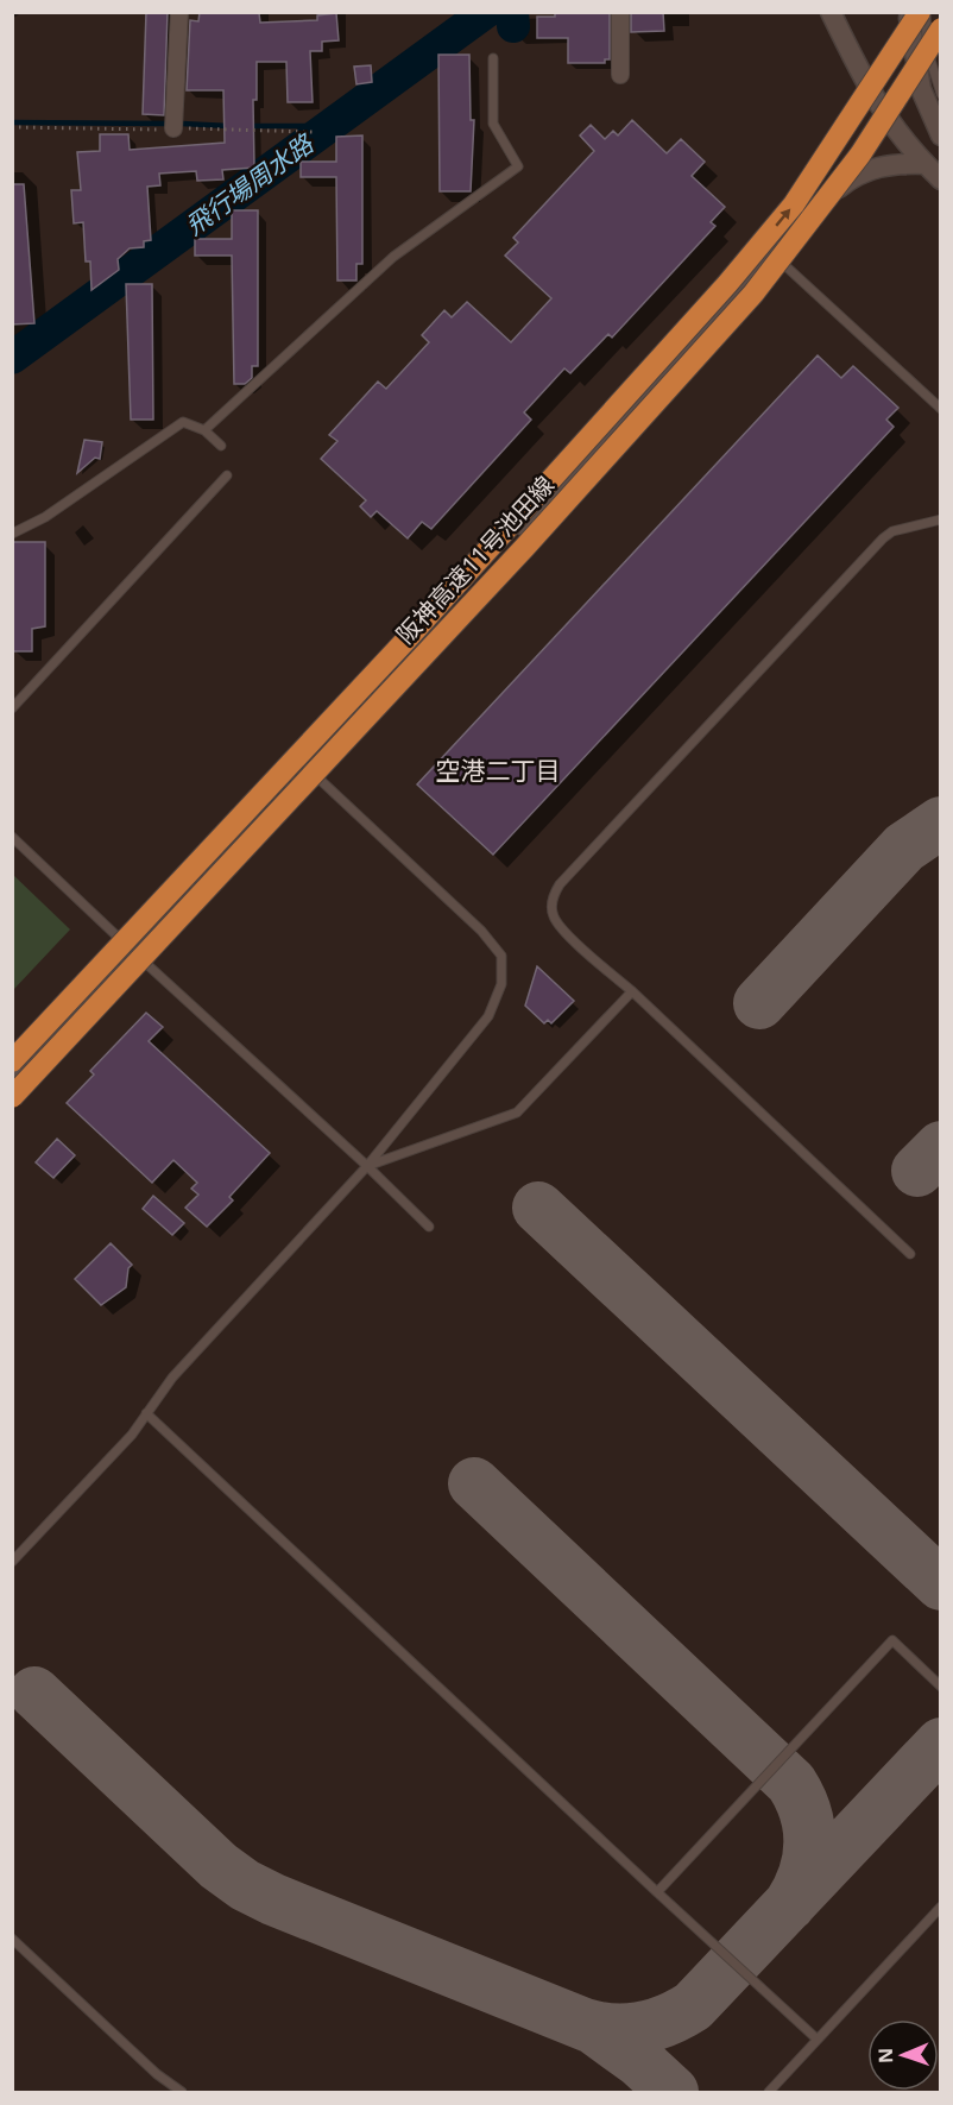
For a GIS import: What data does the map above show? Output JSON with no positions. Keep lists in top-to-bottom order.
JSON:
{
  "streets": {
    "highway": ["阪神高速11号池田線"]
  },
  "districts": ["空港二丁目"],
  "water": ["飛行場周水路"],
  "north": "left"
}
